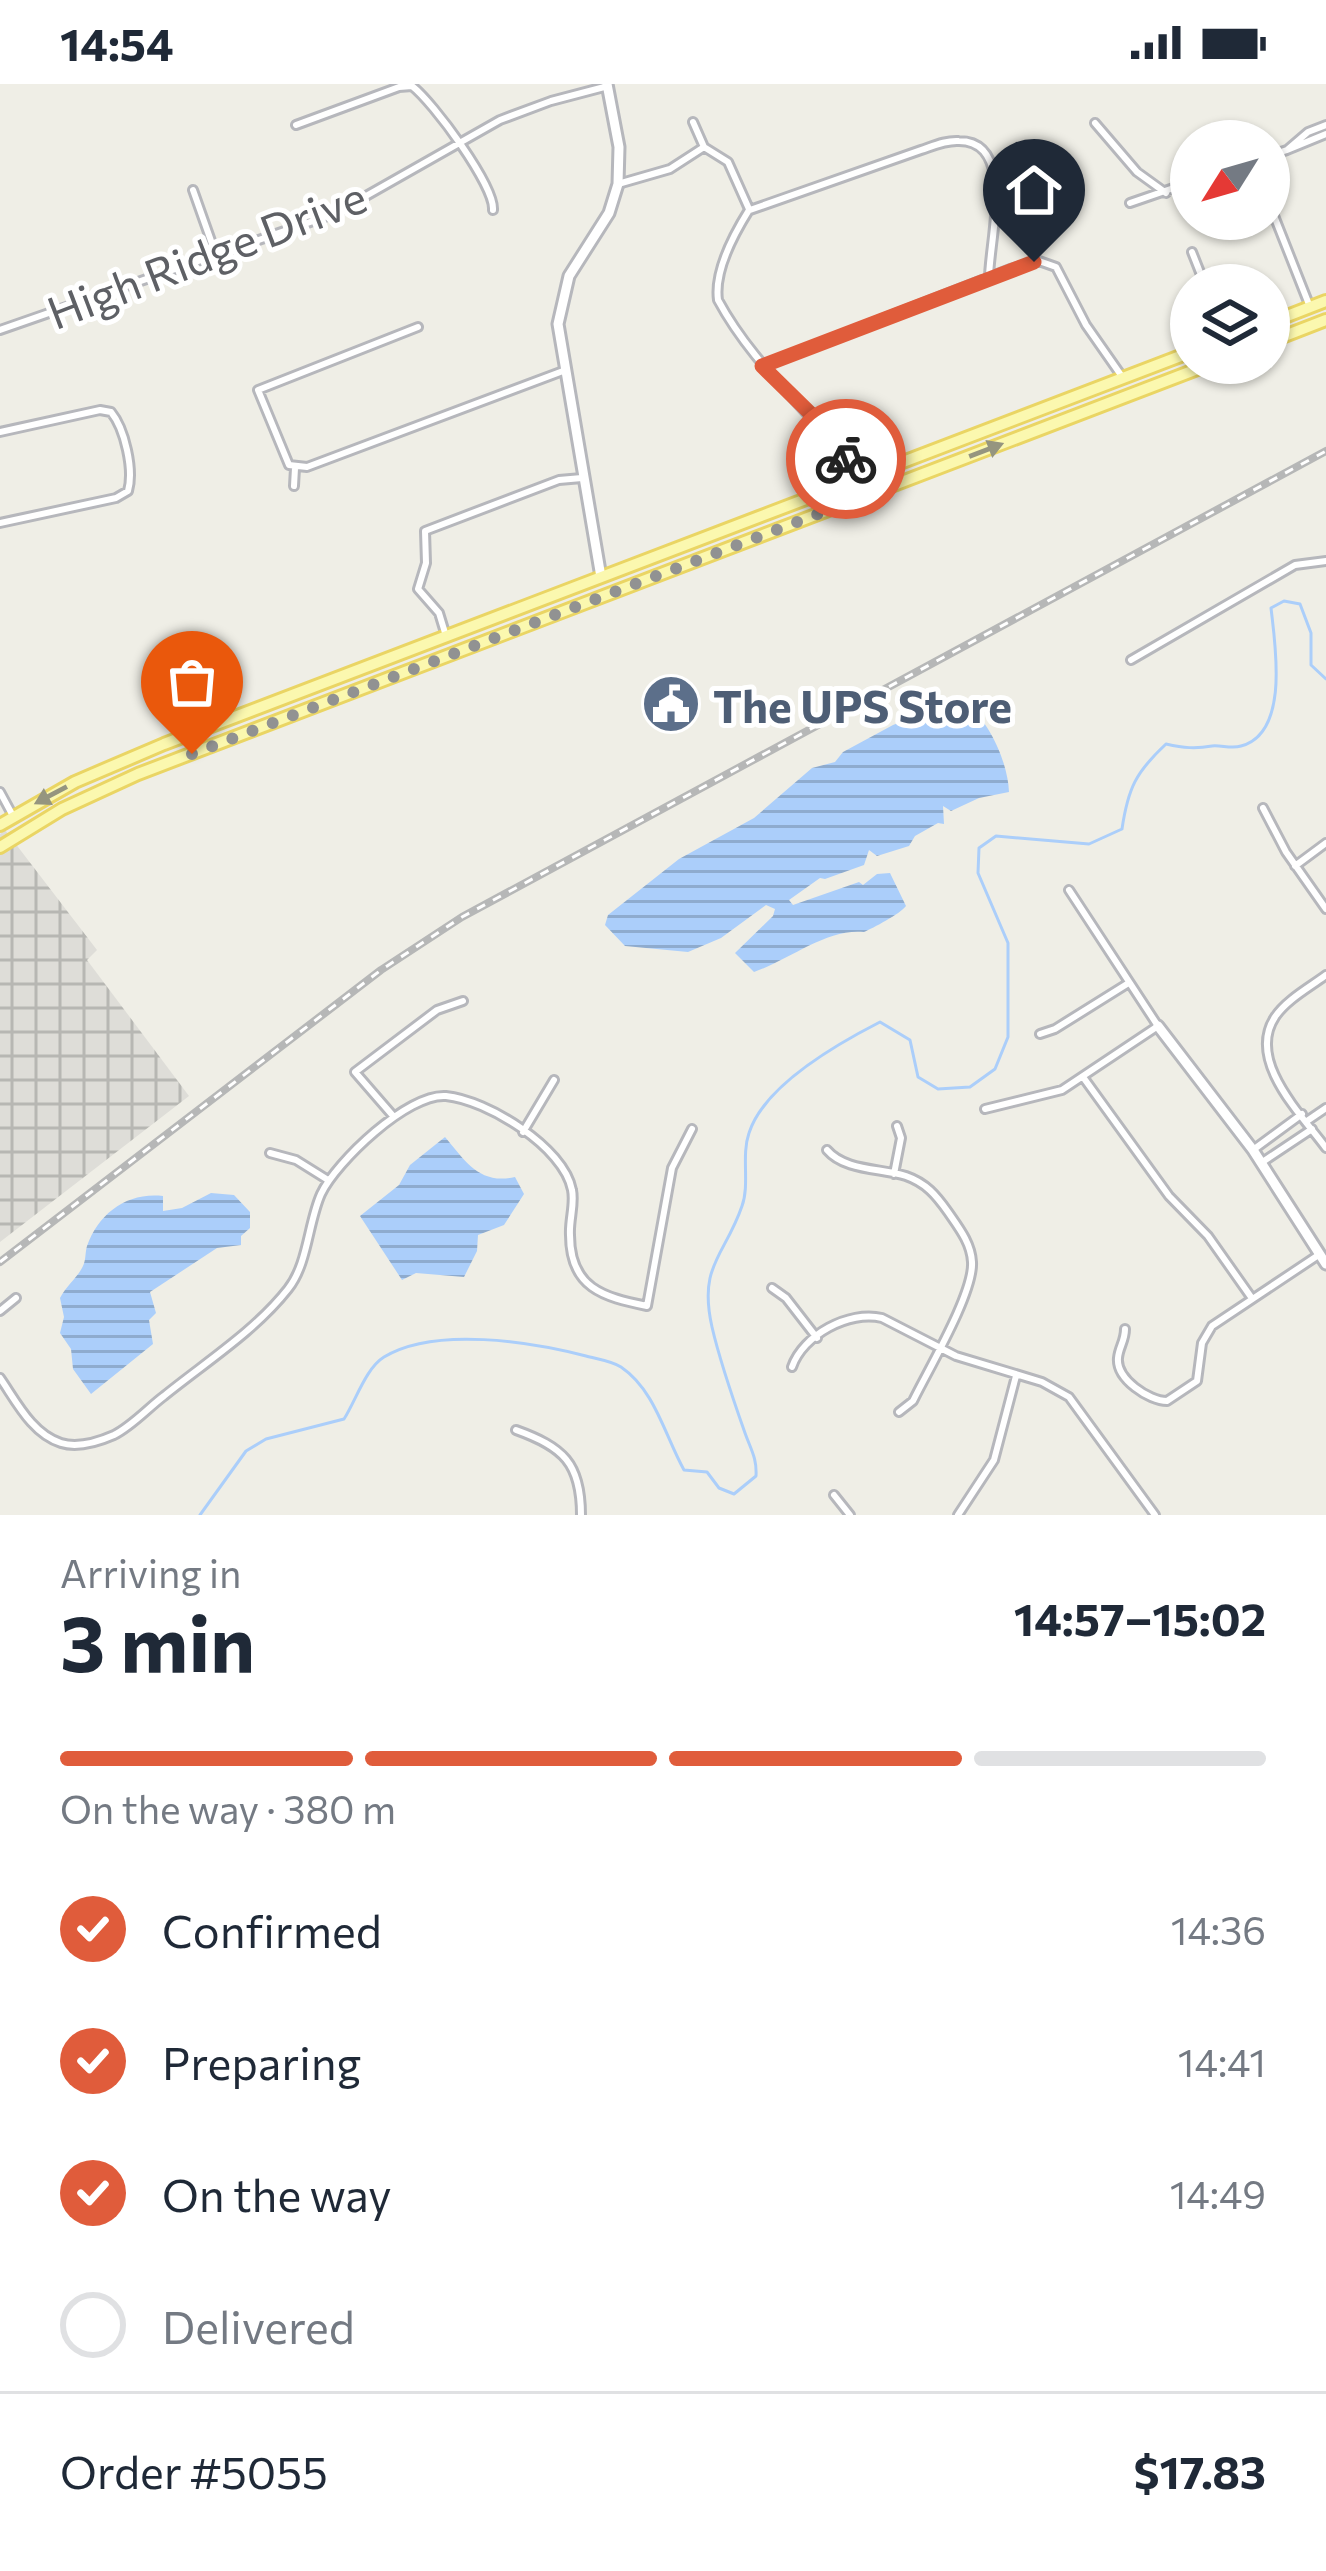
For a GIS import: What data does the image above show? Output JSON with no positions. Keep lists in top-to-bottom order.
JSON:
{
  "streets": {
    "street": ["High Ridge Drive"]
  },
  "places": {
    "public building": ["The UPS Store"]
  },
  "north": "bottom left",
  "page": {
    "status": "14:54",
    "heading": ["3 min", "Arriving in", "14:57–15:02"],
    "panel": ["Order #5055", "$17.83"],
    "bar": "On the way · 380 m",
    "list": [
      ["Confirmed", "14:36"],
      ["Preparing", "14:41"],
      ["On the way", "14:49"],
      "Delivered"
    ]
  }
}
